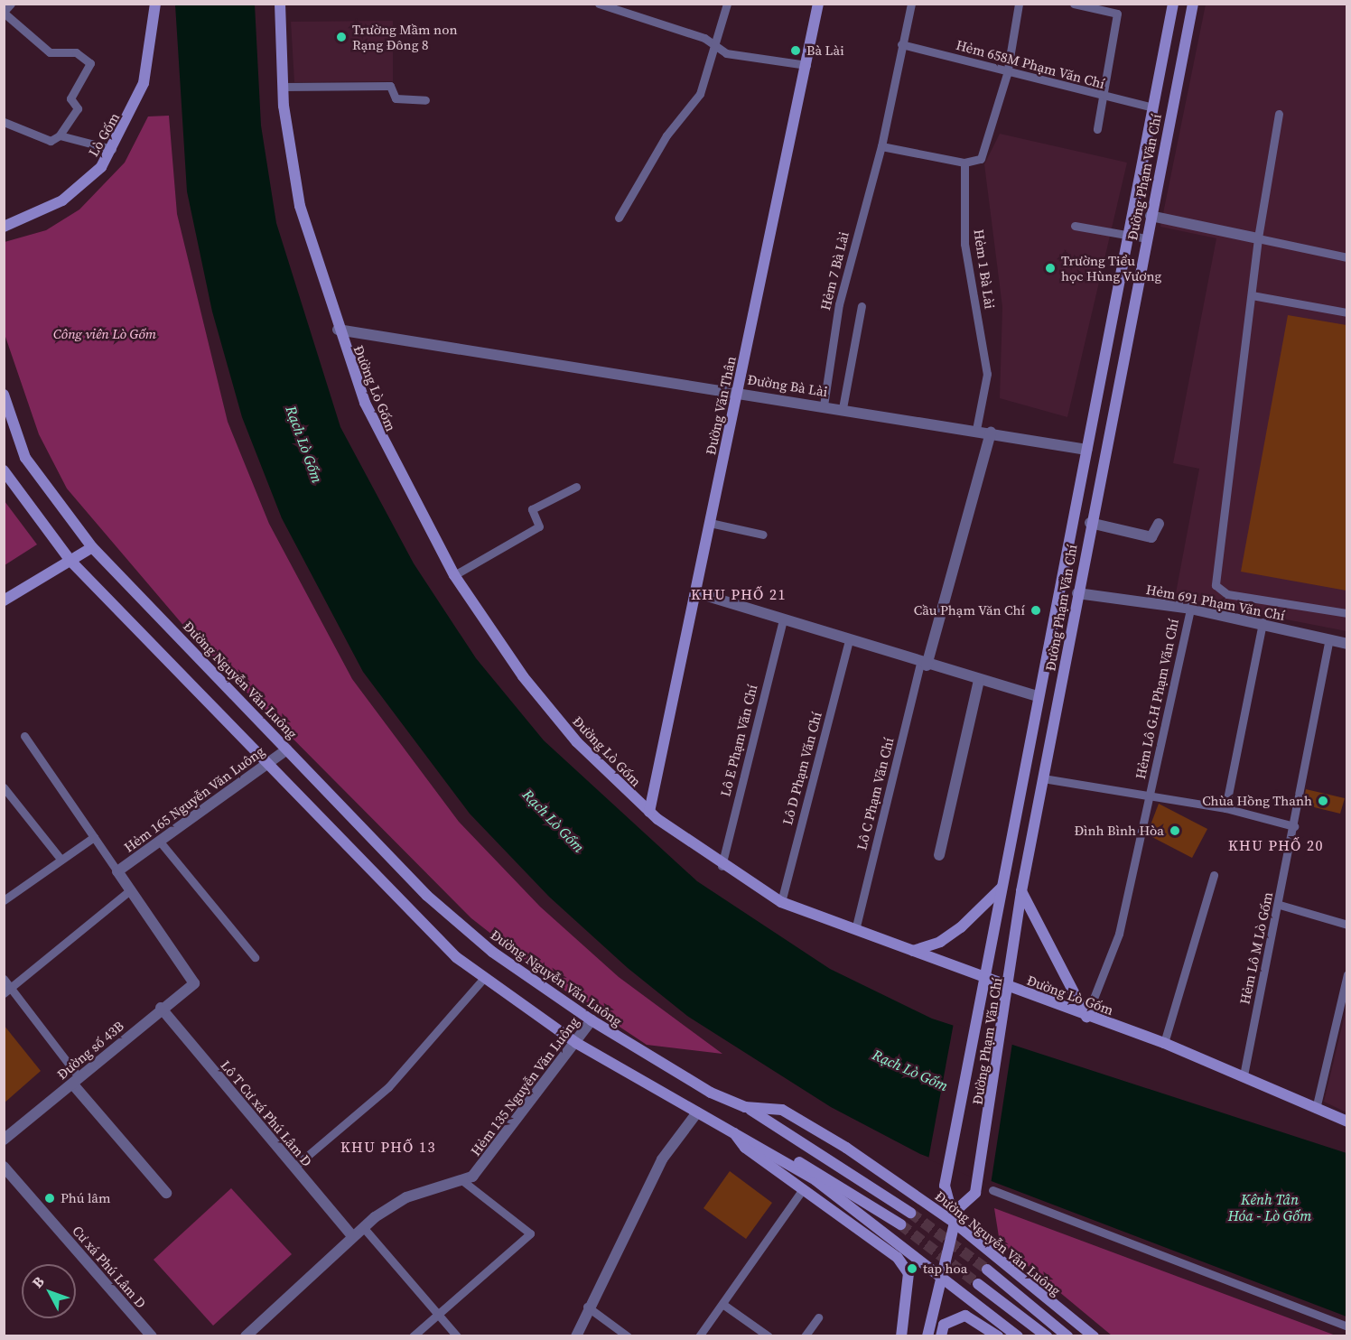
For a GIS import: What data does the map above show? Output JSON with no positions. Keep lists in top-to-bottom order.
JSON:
{
  "streets": {
    "main road": [
      "Lò Gốm",
      "Đường Phạm Văn Chí",
      "Đường Bà Lài",
      "Đường Lò Gốm",
      "Đường Văn Thân",
      "Đường Nguyễn Văn Luông"
    ],
    "street": [
      "Hẻm 691 Phạm Văn Chí",
      "Hẻm 165 Nguyễn Văn Luông",
      "Đường số 43B",
      "Hẻm 135 Nguyễn Văn Luông",
      "Lô T Cư xá Phú Lâm D",
      "Cư xá Phú Lâm D"
    ],
    "lane": [
      "Hẻm 658M Phạm Văn Chí",
      "Hẻm 1 Bà Lài",
      "Hẻm 7 Bà Lài",
      "Hẻm Lô G.H Phạm Văn Chí",
      "Lô E Phạm Văn Chí",
      "Lô D Phạm Văn Chí",
      "Lô C Phạm Văn Chí",
      "Hẻm Lô M Lò Gốm"
    ]
  },
  "crossings": [
    ["Hẻm 658M Phạm Văn Chí", "Đường Phạm Văn Chí"],
    ["Hẻm 658M Phạm Văn Chí", "Hẻm 7 Bà Lài"],
    ["Đường Phạm Văn Chí", "Đường Bà Lài"],
    ["Đường Phạm Văn Chí", "Đường Lò Gốm"],
    ["Đường Phạm Văn Chí", "Hẻm 691 Phạm Văn Chí"],
    ["Đường Phạm Văn Chí", "Đường Nguyễn Văn Luông"],
    ["Hẻm 1 Bà Lài", "Đường Bà Lài"],
    ["Hẻm 7 Bà Lài", "Đường Bà Lài"],
    ["Đường Bà Lài", "Đường Lò Gốm"],
    ["Đường Bà Lài", "Đường Văn Thân"],
    ["Đường Lò Gốm", "Đường Văn Thân"],
    ["Đường Lò Gốm", "Hẻm Lô G.H Phạm Văn Chí"],
    ["Đường Lò Gốm", "Lô E Phạm Văn Chí"],
    ["Đường Lò Gốm", "Lô D Phạm Văn Chí"],
    ["Đường Lò Gốm", "Lô C Phạm Văn Chí"],
    ["Đường Lò Gốm", "Hẻm Lô M Lò Gốm"],
    ["Hẻm 691 Phạm Văn Chí", "Hẻm Lô G.H Phạm Văn Chí"],
    ["Hẻm 691 Phạm Văn Chí", "Hẻm Lô M Lò Gốm"],
    ["Đường Nguyễn Văn Luông", "Hẻm 165 Nguyễn Văn Luông"],
    ["Đường Nguyễn Văn Luông", "Hẻm 135 Nguyễn Văn Luông"],
    ["Hẻm 165 Nguyễn Văn Luông", "Đường số 43B"],
    ["Đường số 43B", "Lô T Cư xá Phú Lâm D"],
    ["Hẻm 135 Nguyễn Văn Luông", "Lô T Cư xá Phú Lâm D"]
  ],
  "districts": ["KHU PHỐ 21", "KHU PHỐ 20", "KHU PHỐ 13"],
  "water": ["Rạch Lò Gốm", "Kênh Tân Hóa - Lò Gốm"],
  "parks": ["Công viên Lò Gốm"],
  "places": [
    "Trường Mầm non Rạng Đông 8",
    "Bà Lài",
    "Trường Tiểu học Hùng Vương",
    "Cầu Phạm Văn Chí",
    "Chùa Hồng Thanh",
    "Đình Bình Hòa",
    "Phú lâm",
    "tap hoa"
  ],
  "north": "top left"
}
